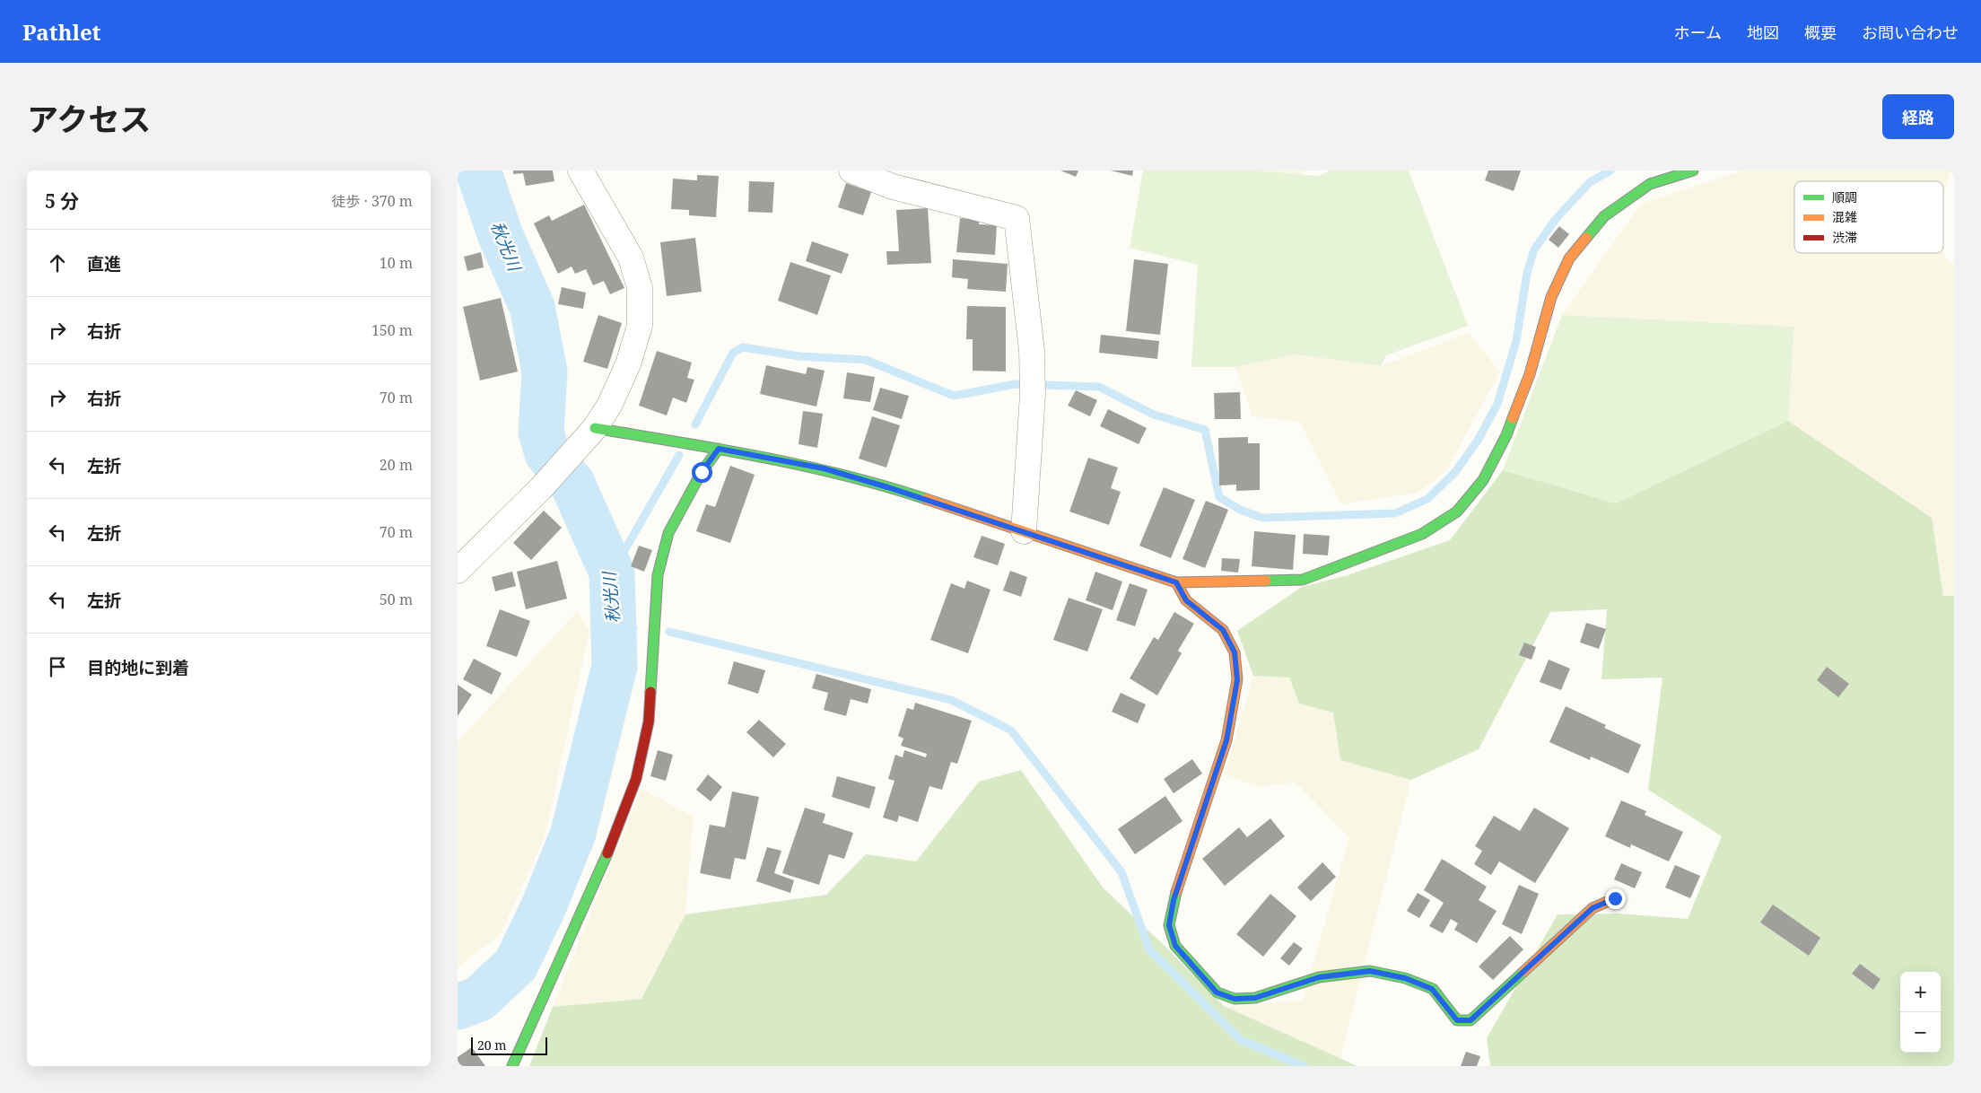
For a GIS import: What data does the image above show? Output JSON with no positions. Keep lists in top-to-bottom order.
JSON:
{
  "water": ["秋光川"],
  "legend": ["順調", "混雑", "渋滞"],
  "scale_bar": "20 m",
  "page": {
    "header": "Pathlet",
    "nav": [
      "ホーム",
      "地図",
      "概要",
      "お問い合わせ"
    ],
    "title": "アクセス",
    "buttons": "経路",
    "heading": ["5 分", "徒歩 · 370 m"],
    "list": [
      ["直進", "10 m"],
      ["右折", "150 m"],
      ["右折", "70 m"],
      ["左折", "20 m"],
      ["左折", "70 m"],
      ["左折", "50 m"],
      "目的地に到着"
    ],
    "map_buttons": ["+", "−"],
    "scale": "20 m"
  }
}
